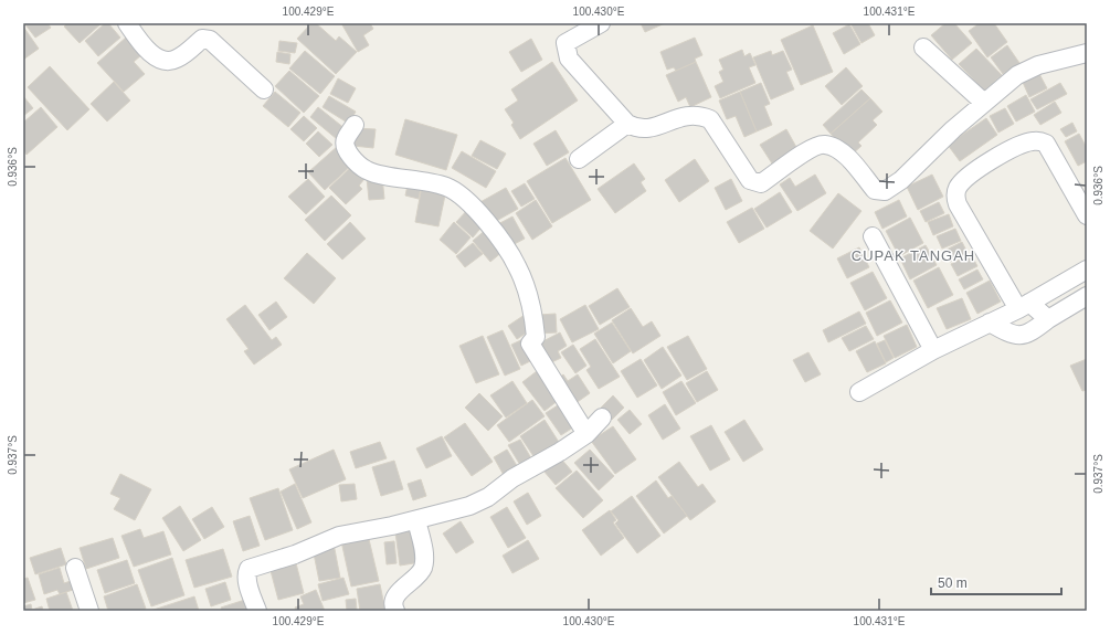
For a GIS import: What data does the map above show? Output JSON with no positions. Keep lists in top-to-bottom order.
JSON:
{
  "districts": ["CUPAK TANGAH"],
  "scale_bar": "50 m",
  "coordinates": [
    "100.429°E",
    "100.430°E",
    "100.431°E",
    "0.936°S",
    "0.937°S"
  ]
}
